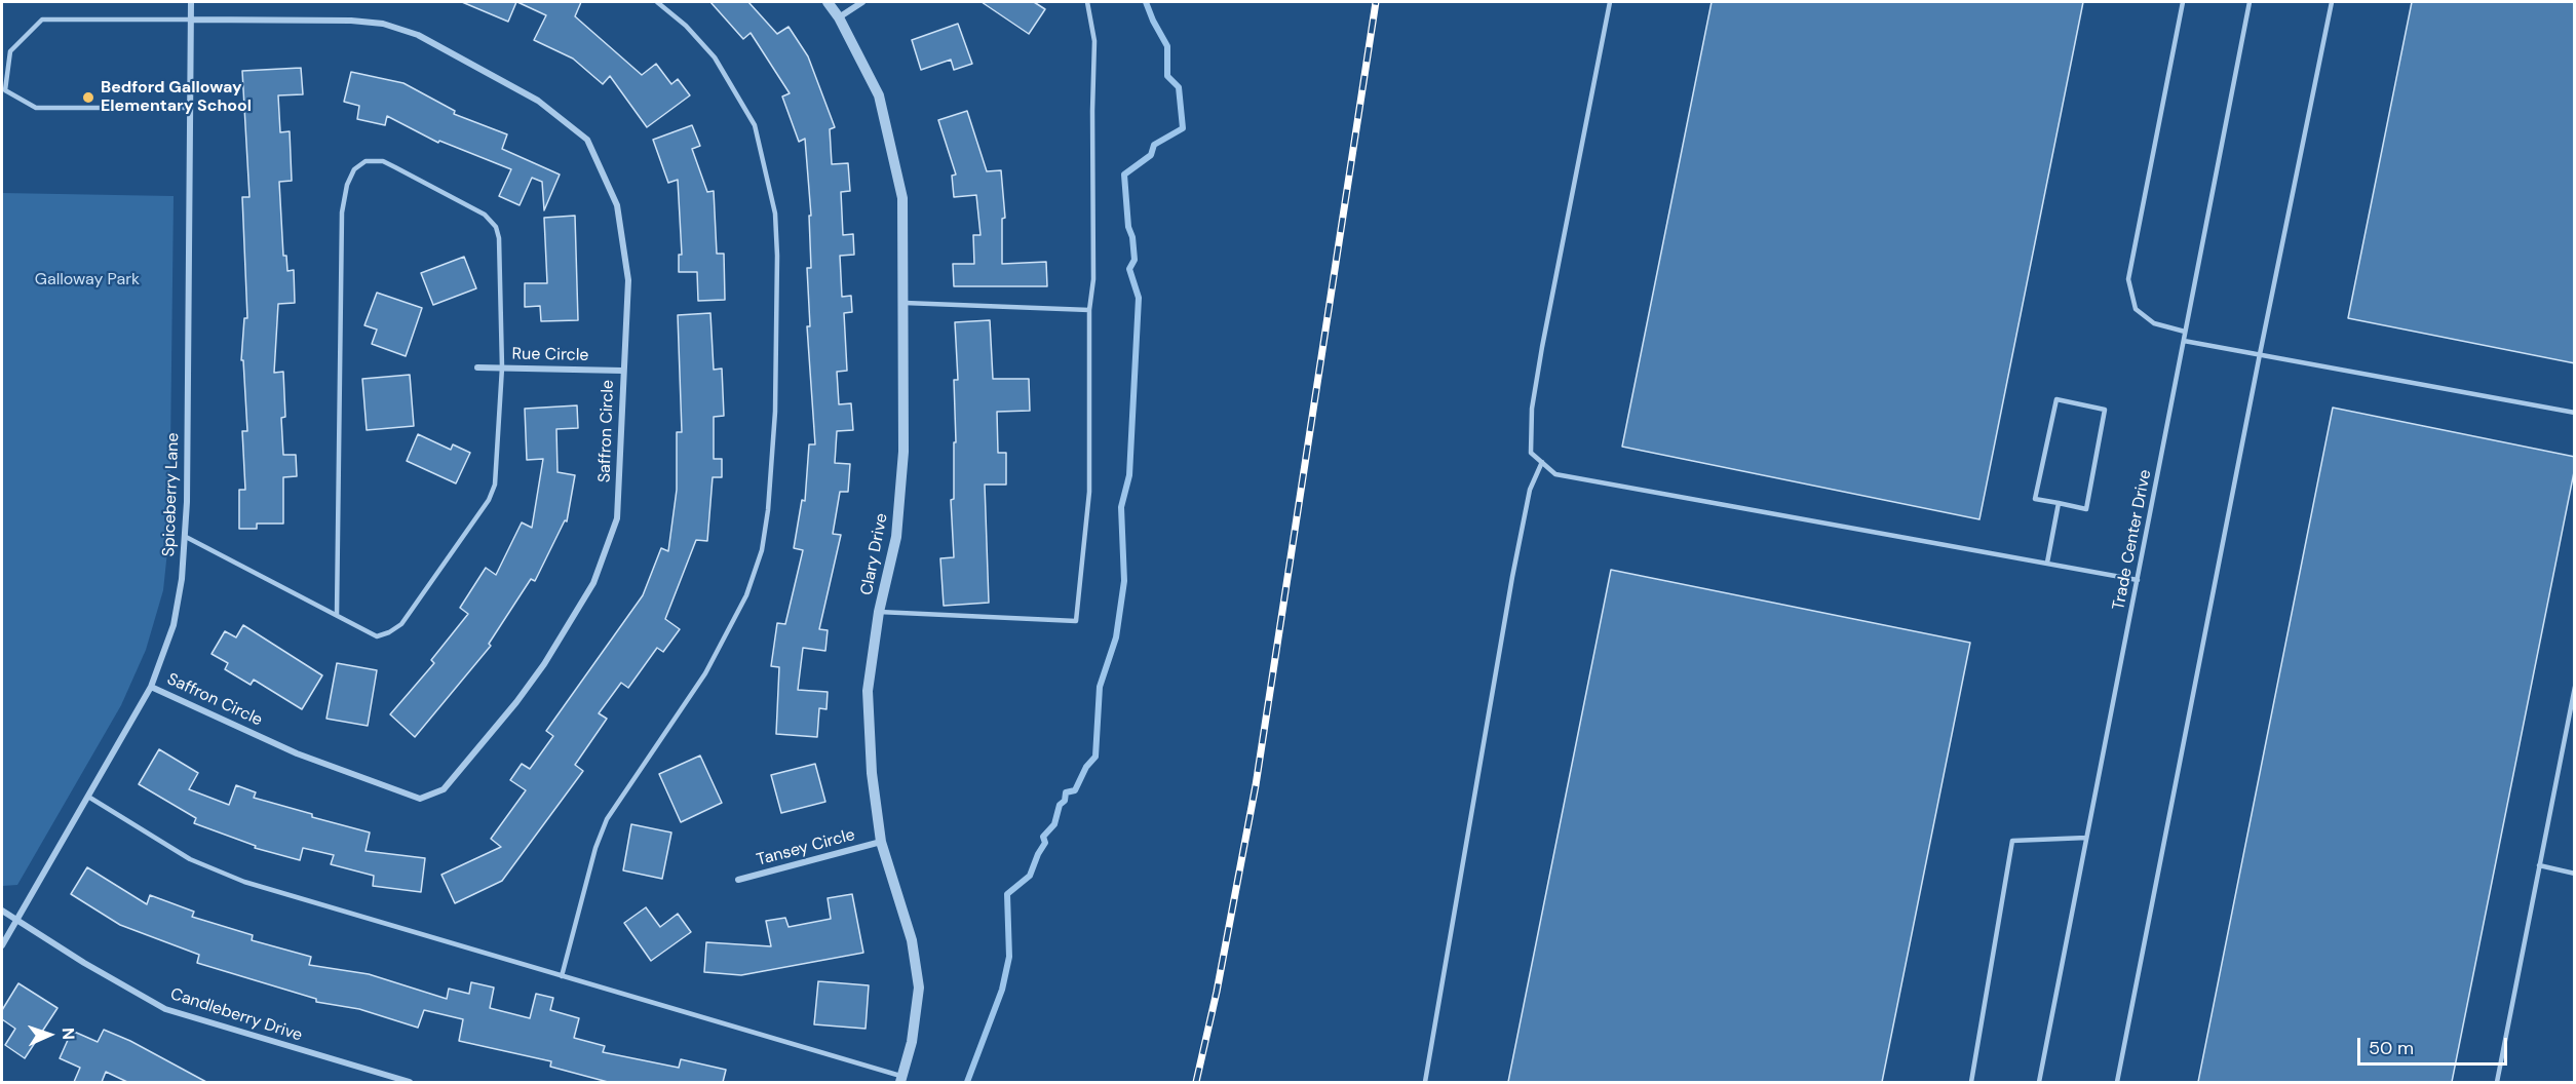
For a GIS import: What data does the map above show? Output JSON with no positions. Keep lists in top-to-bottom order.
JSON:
{
  "streets": {
    "street": [
      "Rue Circle",
      "Saffron Circle",
      "Spiceberry Lane",
      "Clary Drive",
      "Tansey Circle",
      "Candleberry Drive"
    ],
    "lane": ["Trade Center Drive"]
  },
  "crossings": [
    ["Rue Circle", "Saffron Circle"],
    ["Saffron Circle", "Spiceberry Lane"],
    ["Spiceberry Lane", "Candleberry Drive"],
    ["Clary Drive", "Tansey Circle"]
  ],
  "parks": ["Galloway Park"],
  "places": ["Bedford Galloway Elementary School"],
  "scale_bar": "50 m",
  "north": "right"
}
